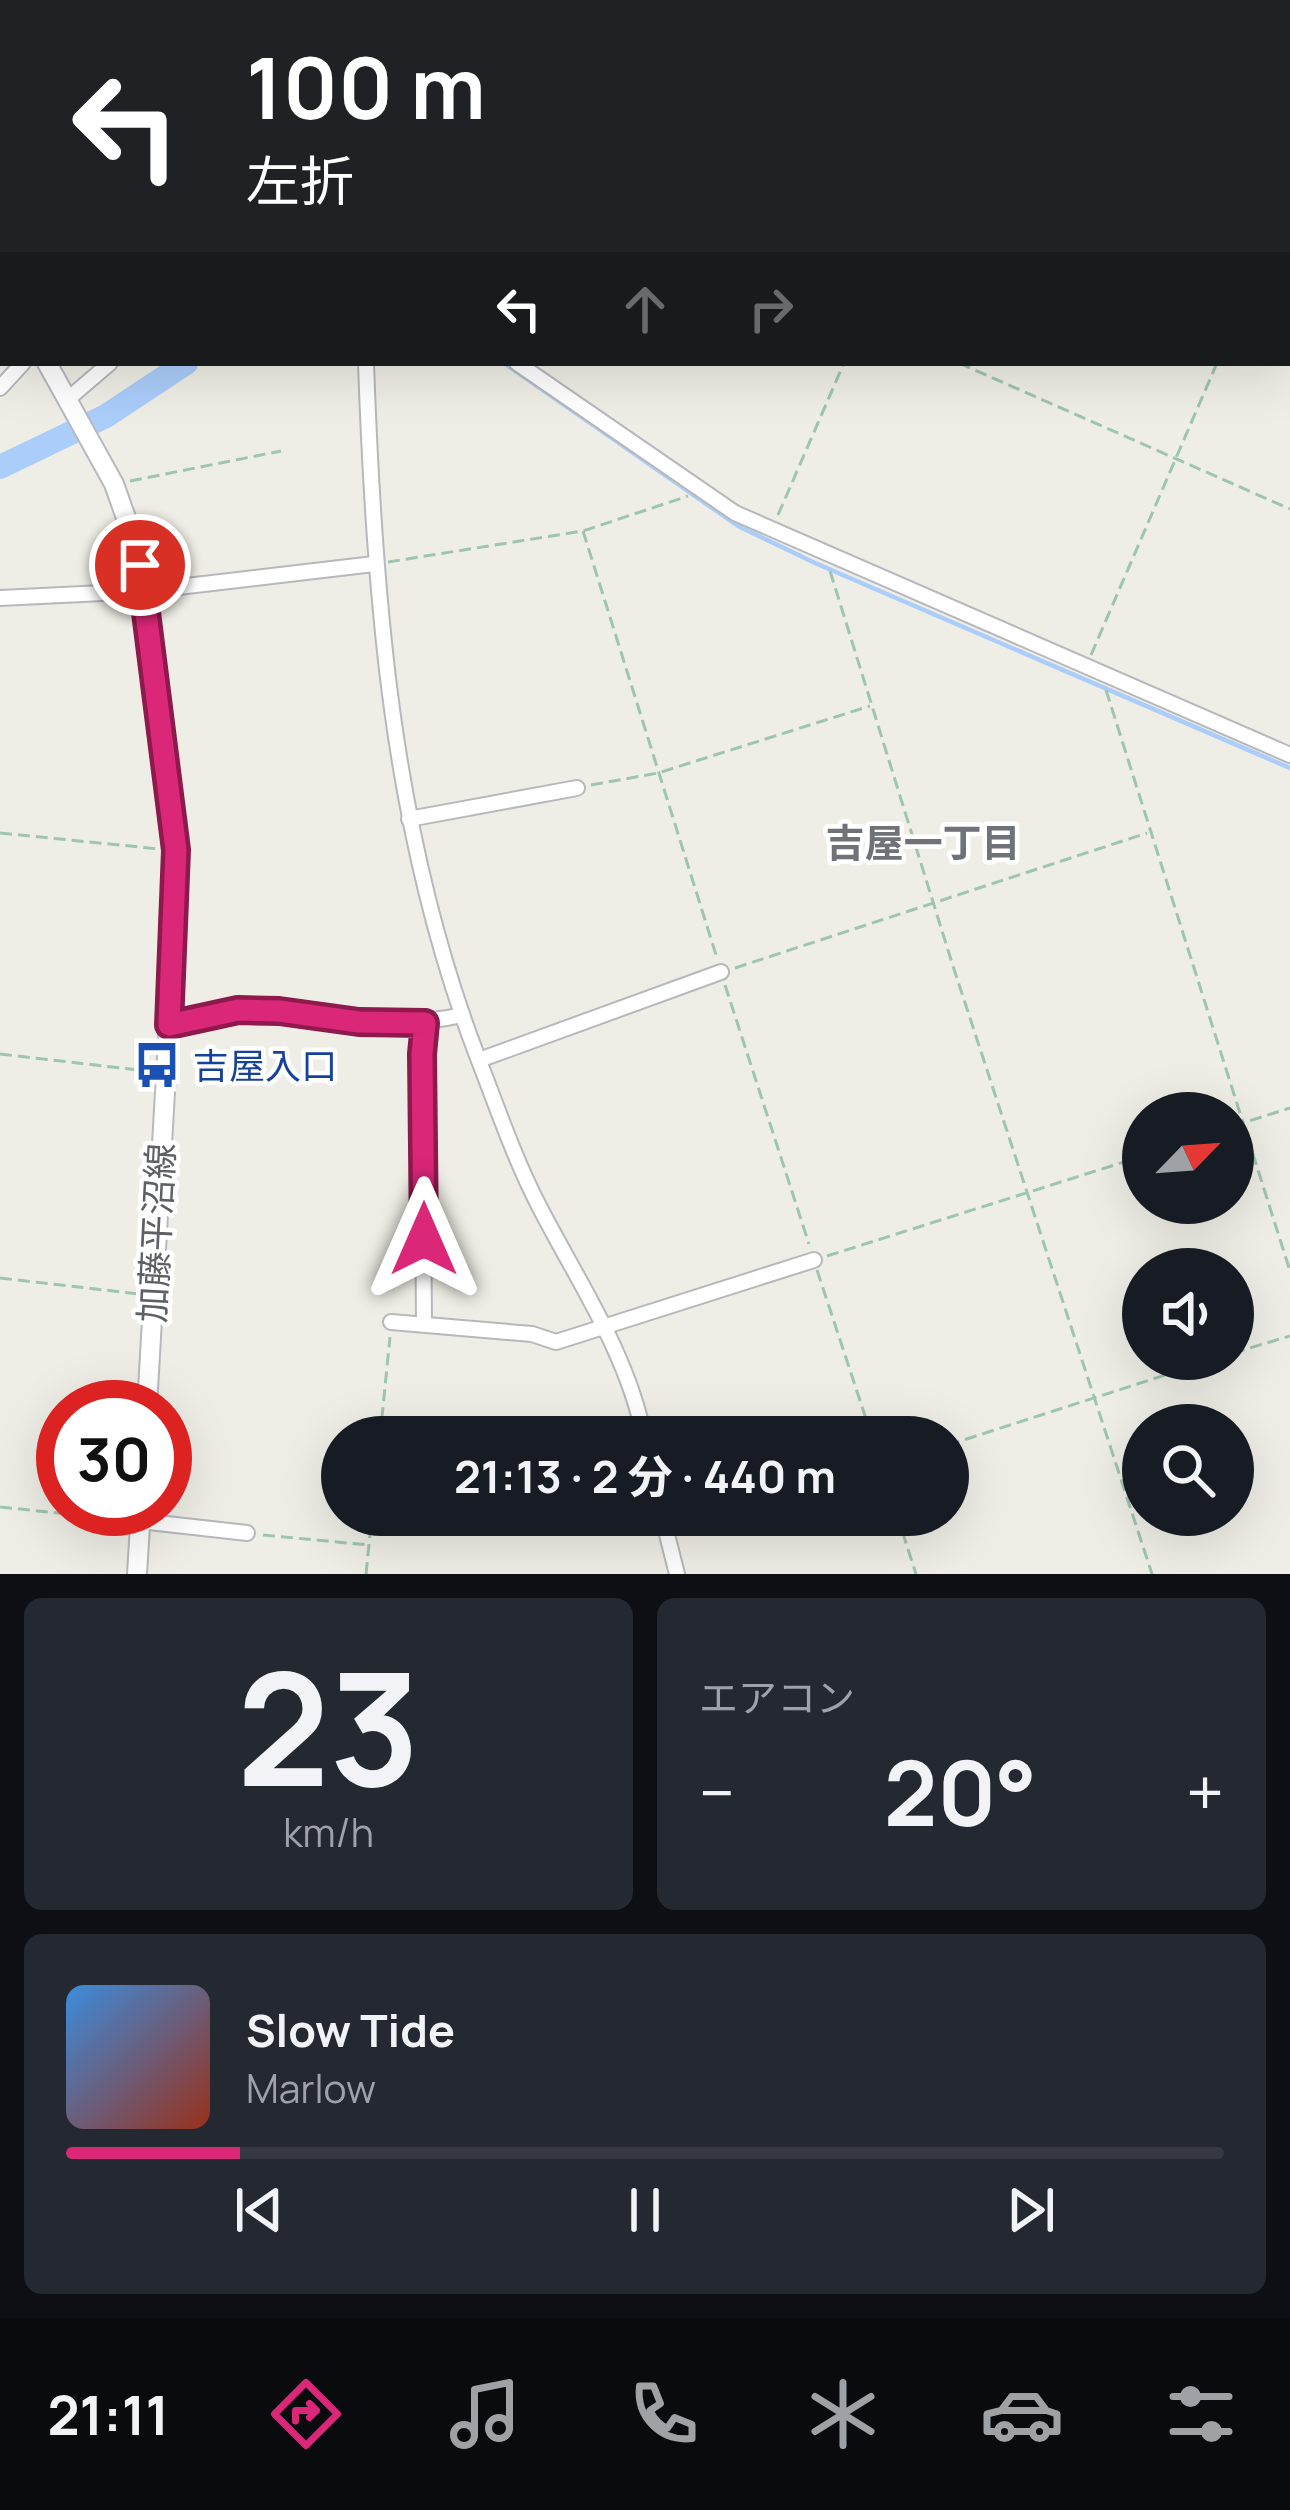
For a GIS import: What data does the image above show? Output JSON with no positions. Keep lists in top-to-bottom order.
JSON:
{
  "streets": {
    "main road": ["加藤平沼線"]
  },
  "districts": ["吉屋一丁目"],
  "places": {
    "bus stop": ["吉屋入口"]
  },
  "north": "top right",
  "page": {
    "turn": ["100 m", "左折"],
    "limit": "30",
    "trip": "21:13 · 2 分 · 440 m",
    "tile": [
      ["23", "km/h"],
      "エアコン"
    ],
    "heat": ["−", "20°", "+"],
    "song": ["Slow Tide", "Marlow"],
    "tabs": "21:11"
  }
}
